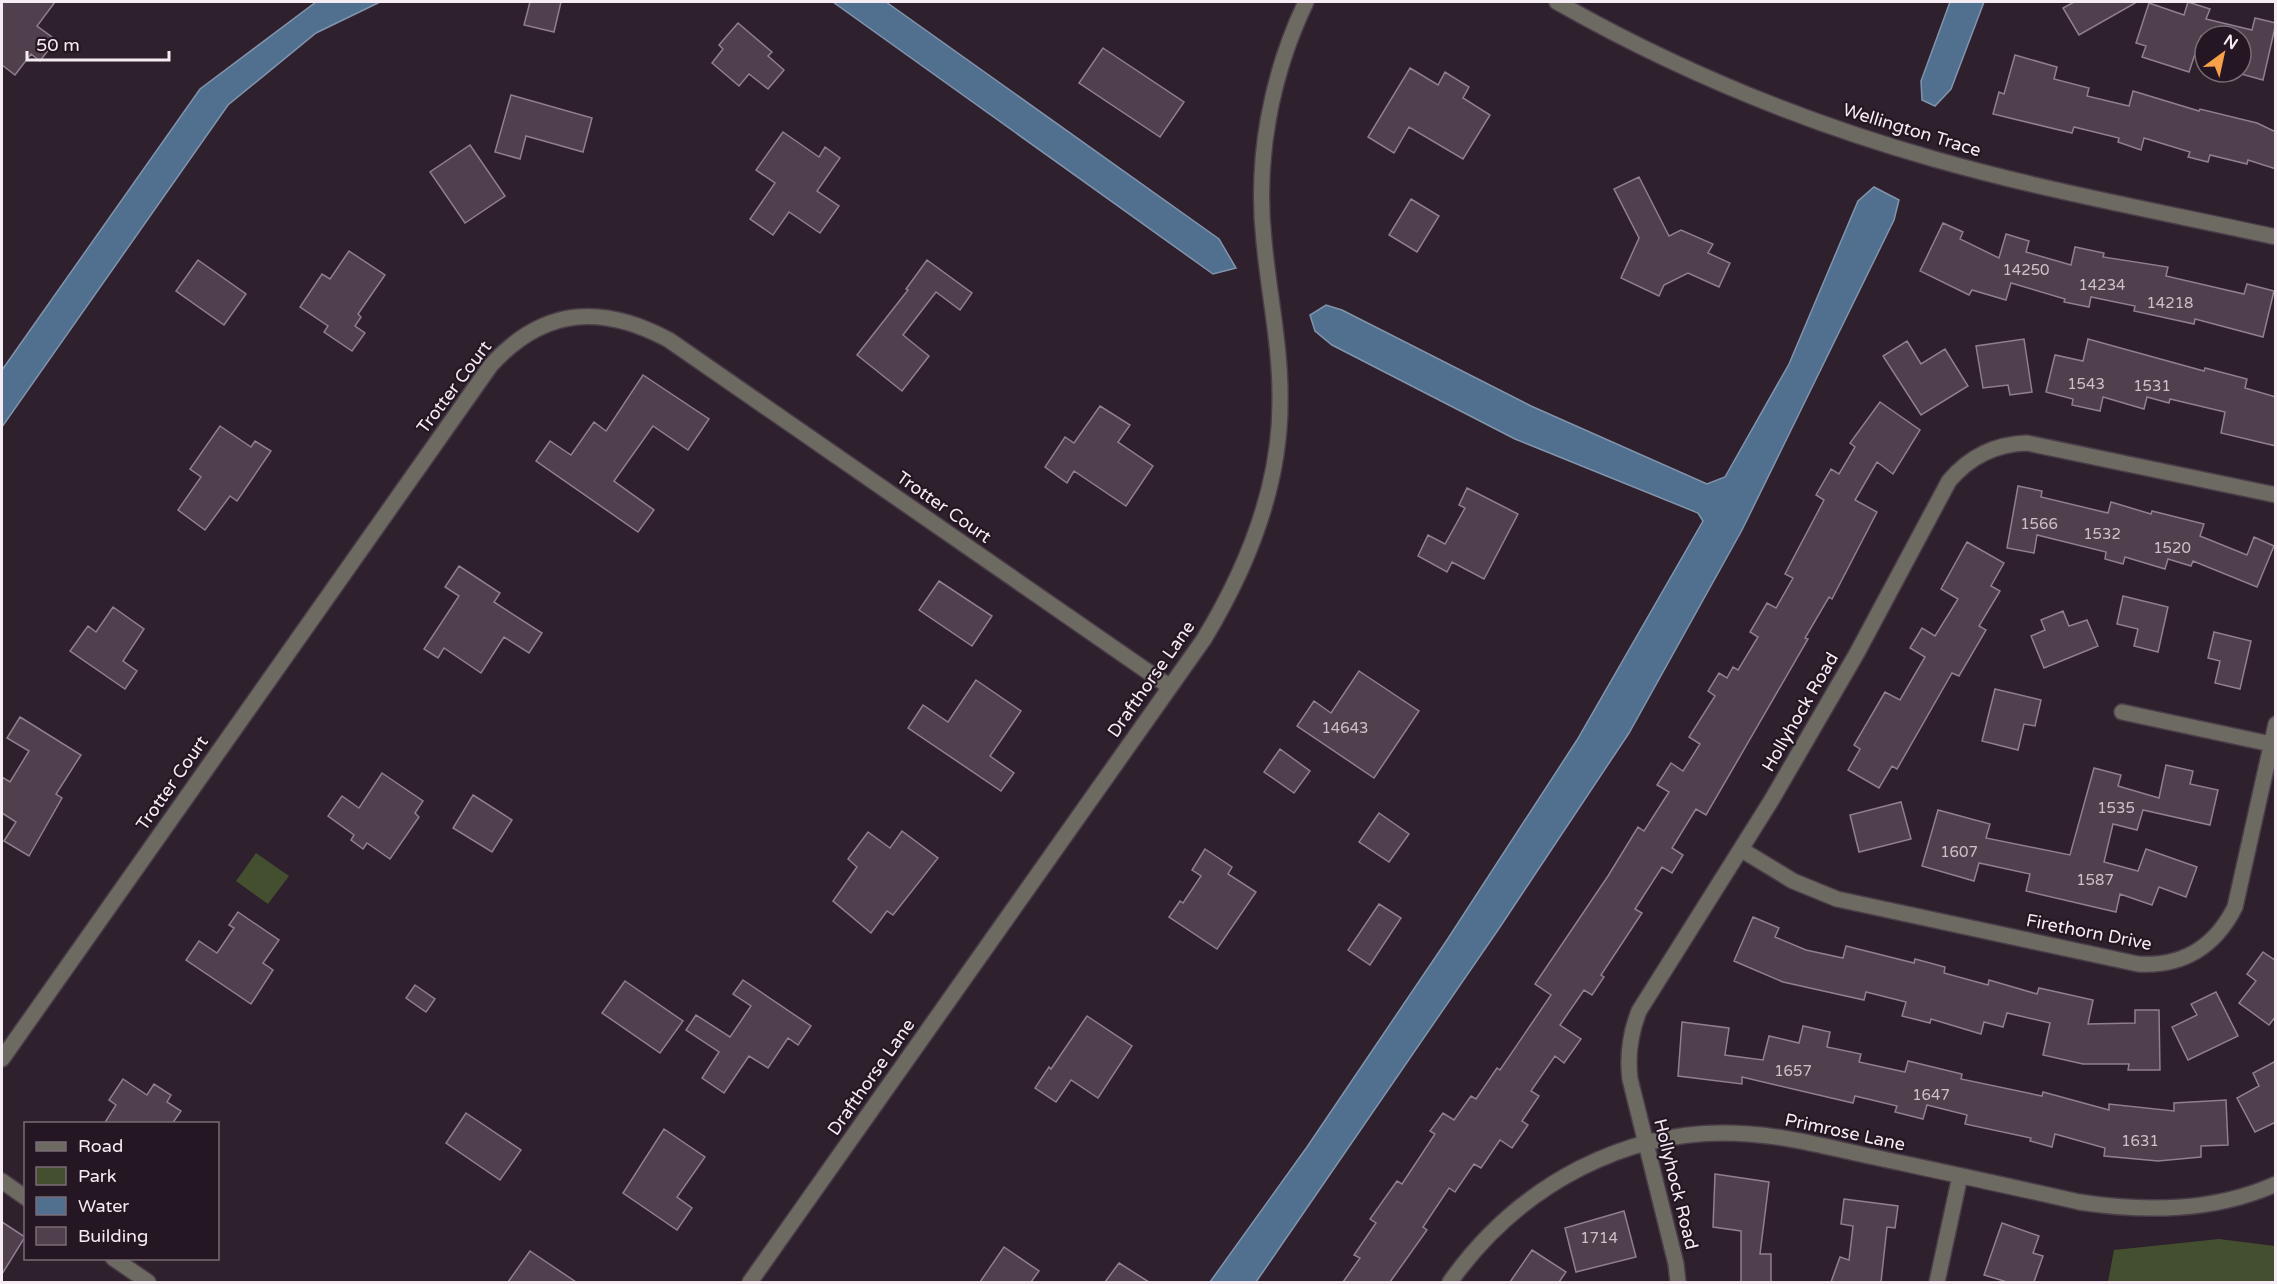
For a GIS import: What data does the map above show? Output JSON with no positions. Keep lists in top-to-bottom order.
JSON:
{
  "streets": {
    "street": [
      "Wellington Trace",
      "Trotter Court",
      "Drafthorse Lane",
      "Hollyhock Road",
      "Firethorn Drive",
      "Primrose Lane"
    ]
  },
  "crossings": [
    ["Trotter Court", "Drafthorse Lane"],
    ["Hollyhock Road", "Firethorn Drive"],
    ["Hollyhock Road", "Primrose Lane"]
  ],
  "house_numbers": [
    "14250",
    "14234",
    "14218",
    "1543",
    "1531",
    "1566",
    "1532",
    "1520",
    "14643",
    "1535",
    "1607",
    "1587",
    "1657",
    "1647",
    "1631",
    "1714"
  ],
  "legend": [
    "Road",
    "Park",
    "Water",
    "Building"
  ],
  "scale_bar": "50 m",
  "north": "top right"
}
